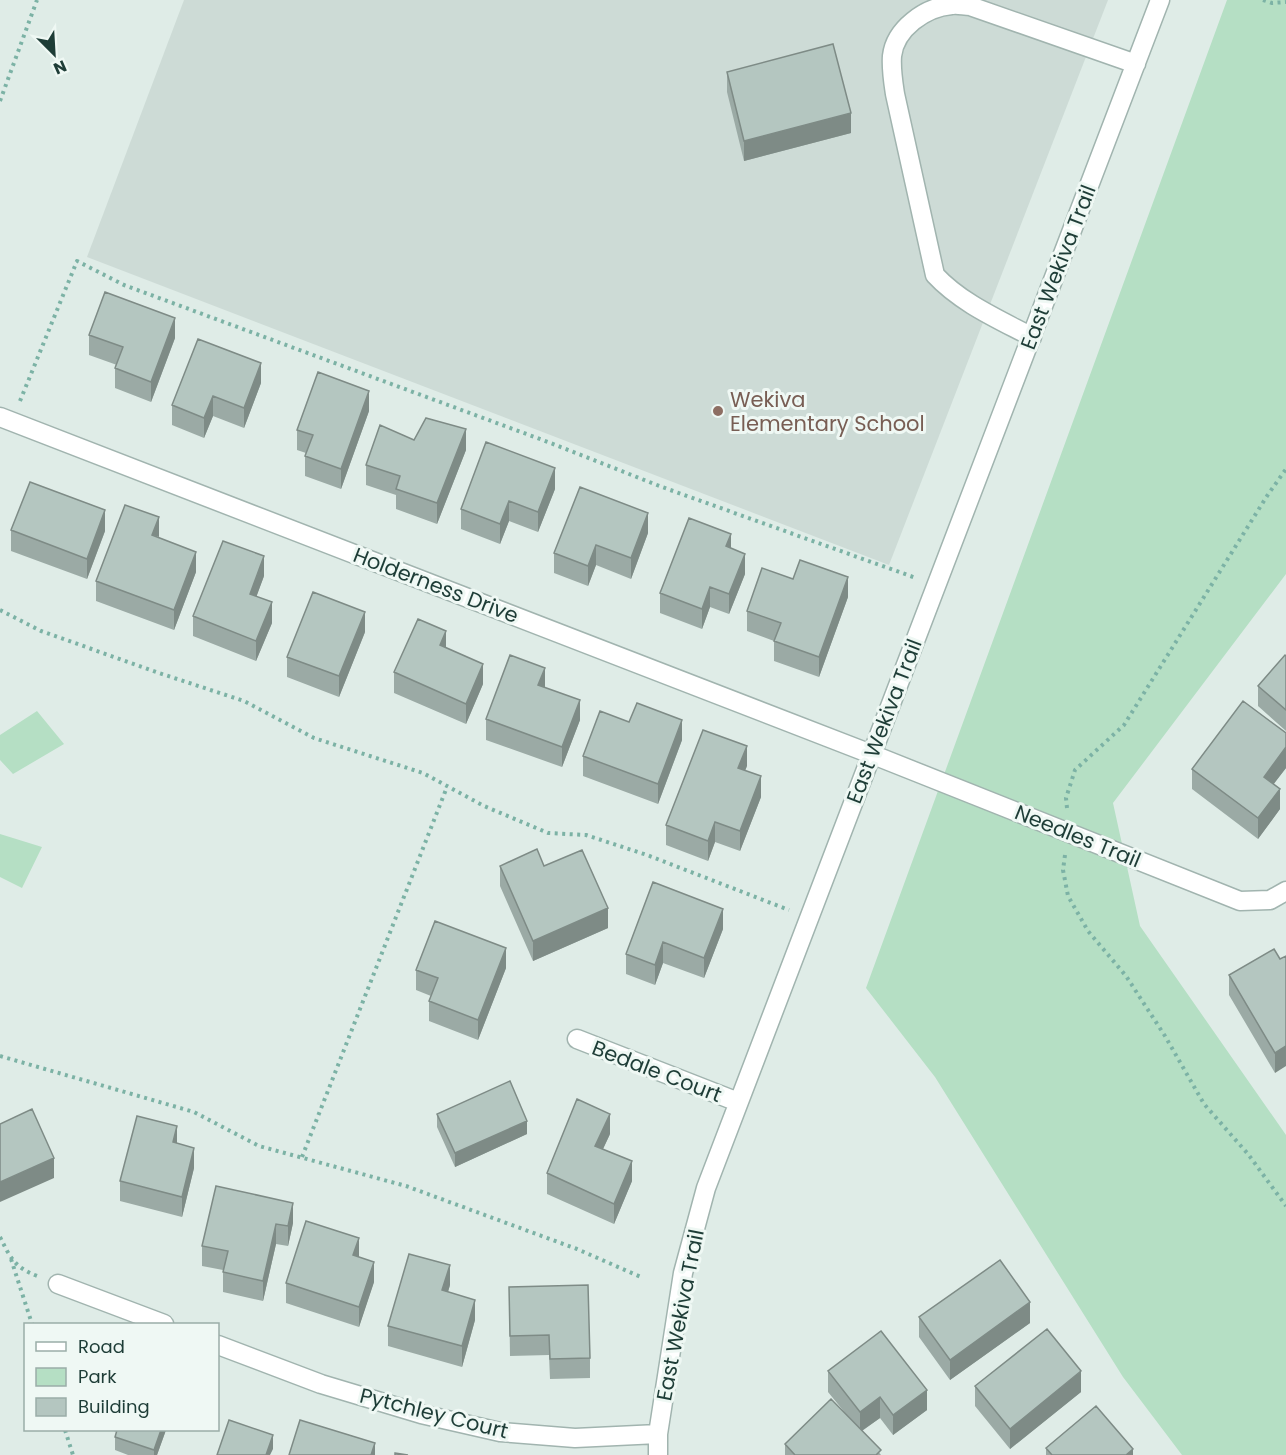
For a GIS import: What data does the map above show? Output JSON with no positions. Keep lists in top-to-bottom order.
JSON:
{
  "streets": {
    "street": [
      "East Wekiva Trail",
      "Holderness Drive",
      "Needles Trail",
      "Bedale Court",
      "Pytchley Court"
    ]
  },
  "crossings": [
    ["East Wekiva Trail", "Holderness Drive"],
    ["East Wekiva Trail", "Needles Trail"],
    ["East Wekiva Trail", "Bedale Court"],
    ["East Wekiva Trail", "Pytchley Court"],
    ["Holderness Drive", "Needles Trail"]
  ],
  "places": ["Wekiva Elementary School"],
  "legend": ["Road", "Park", "Building"],
  "north": "bottom right"
}
